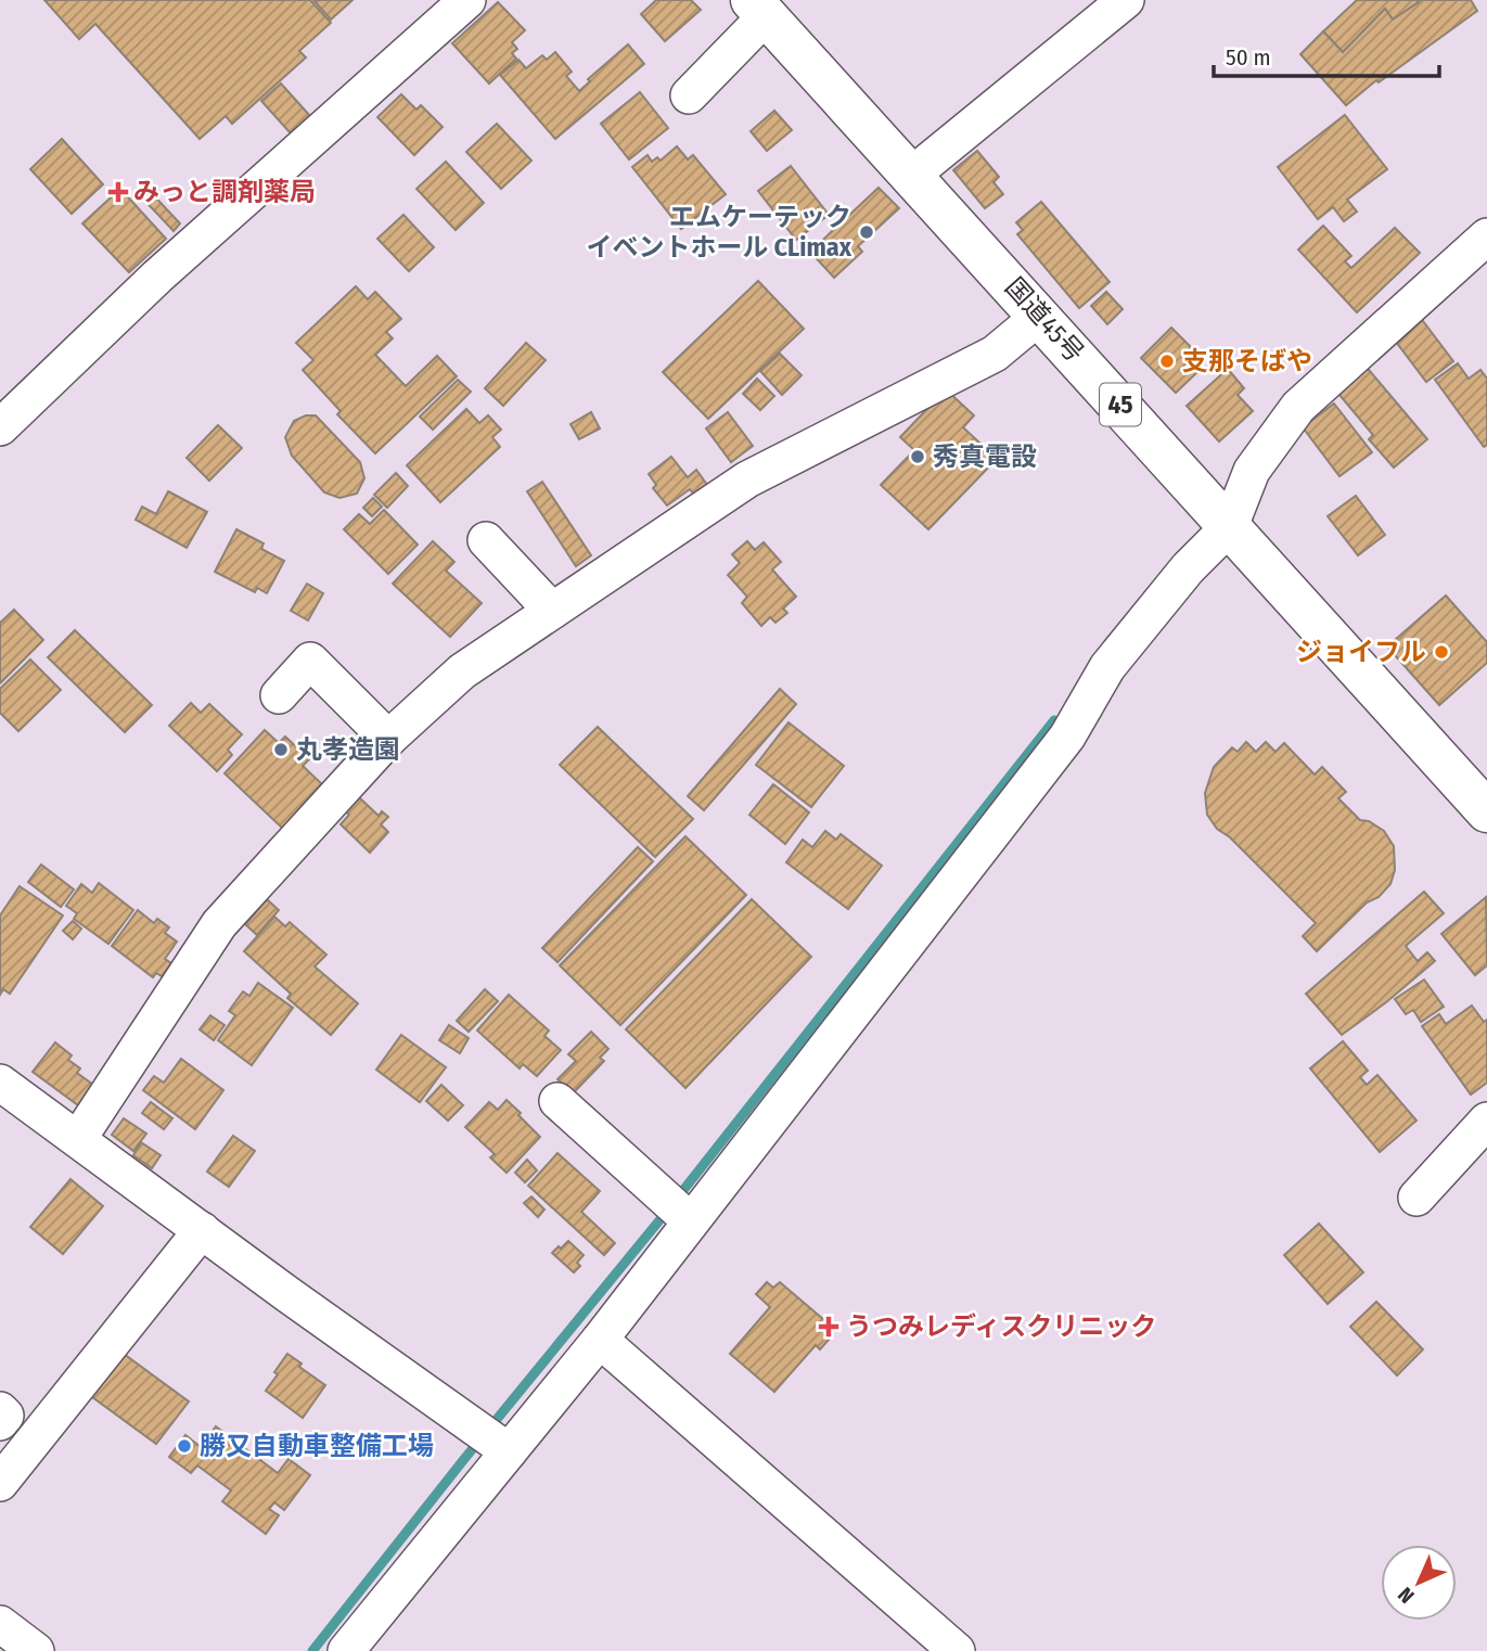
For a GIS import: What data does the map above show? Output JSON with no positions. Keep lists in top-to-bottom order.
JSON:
{
  "streets": {
    "highway": ["国道45号", "45"]
  },
  "places": {
    "health": ["みっと調剤薬局", "うつみレディスクリニック"],
    "other": [
      "エムケーテック イベントホール CLimax",
      "支那そばや",
      "秀真電設",
      "ジョイフル",
      "丸孝造園",
      "勝又自動車整備工場"
    ]
  },
  "scale_bar": "50 m",
  "north": "bottom left"
}
